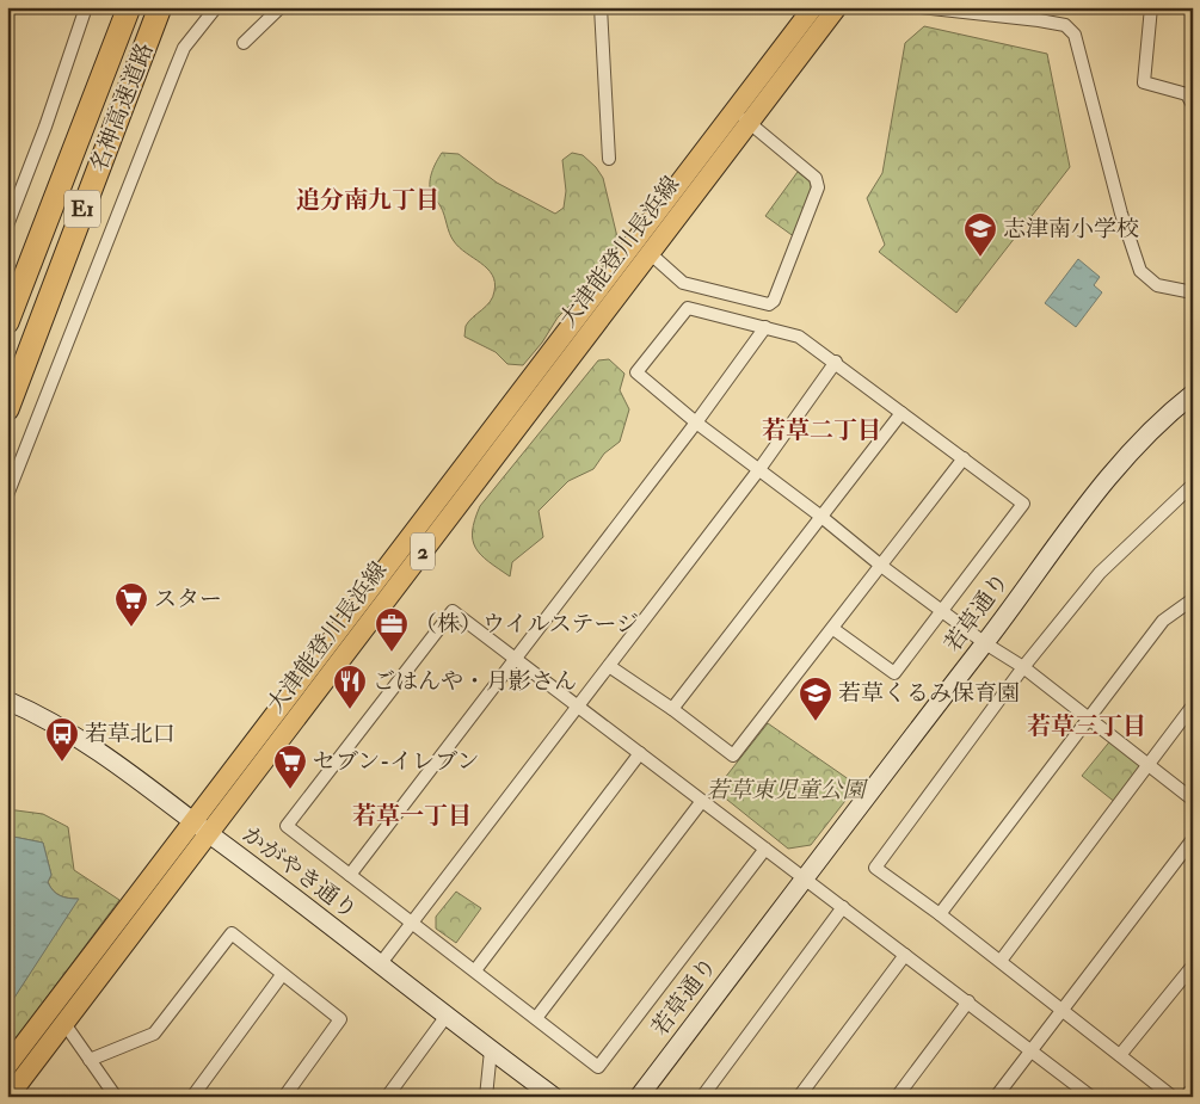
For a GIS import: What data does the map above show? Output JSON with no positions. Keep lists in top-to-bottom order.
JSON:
{
  "streets": {
    "highway": ["名神高速道路", "E1"],
    "main road": ["大津能登川長浜線", "2"],
    "street": ["若草通り", "かがやき通り"]
  },
  "crossings": [
    ["大津能登川長浜線", "かがやき通り"]
  ],
  "districts": [
    "追分南九丁目",
    "若草二丁目",
    "若草三丁目",
    "若草一丁目"
  ],
  "parks": ["若草東児童公園"],
  "places": {
    "school or university": ["志津南小学校", "若草くるみ保育園"],
    "supermarket": ["スター", "セブン-イレブン"],
    "office": ["（株）ウイルステージ"],
    "restaurant": ["ごはんや・月影さん"],
    "bus stop": ["若草北口"]
  }
}
